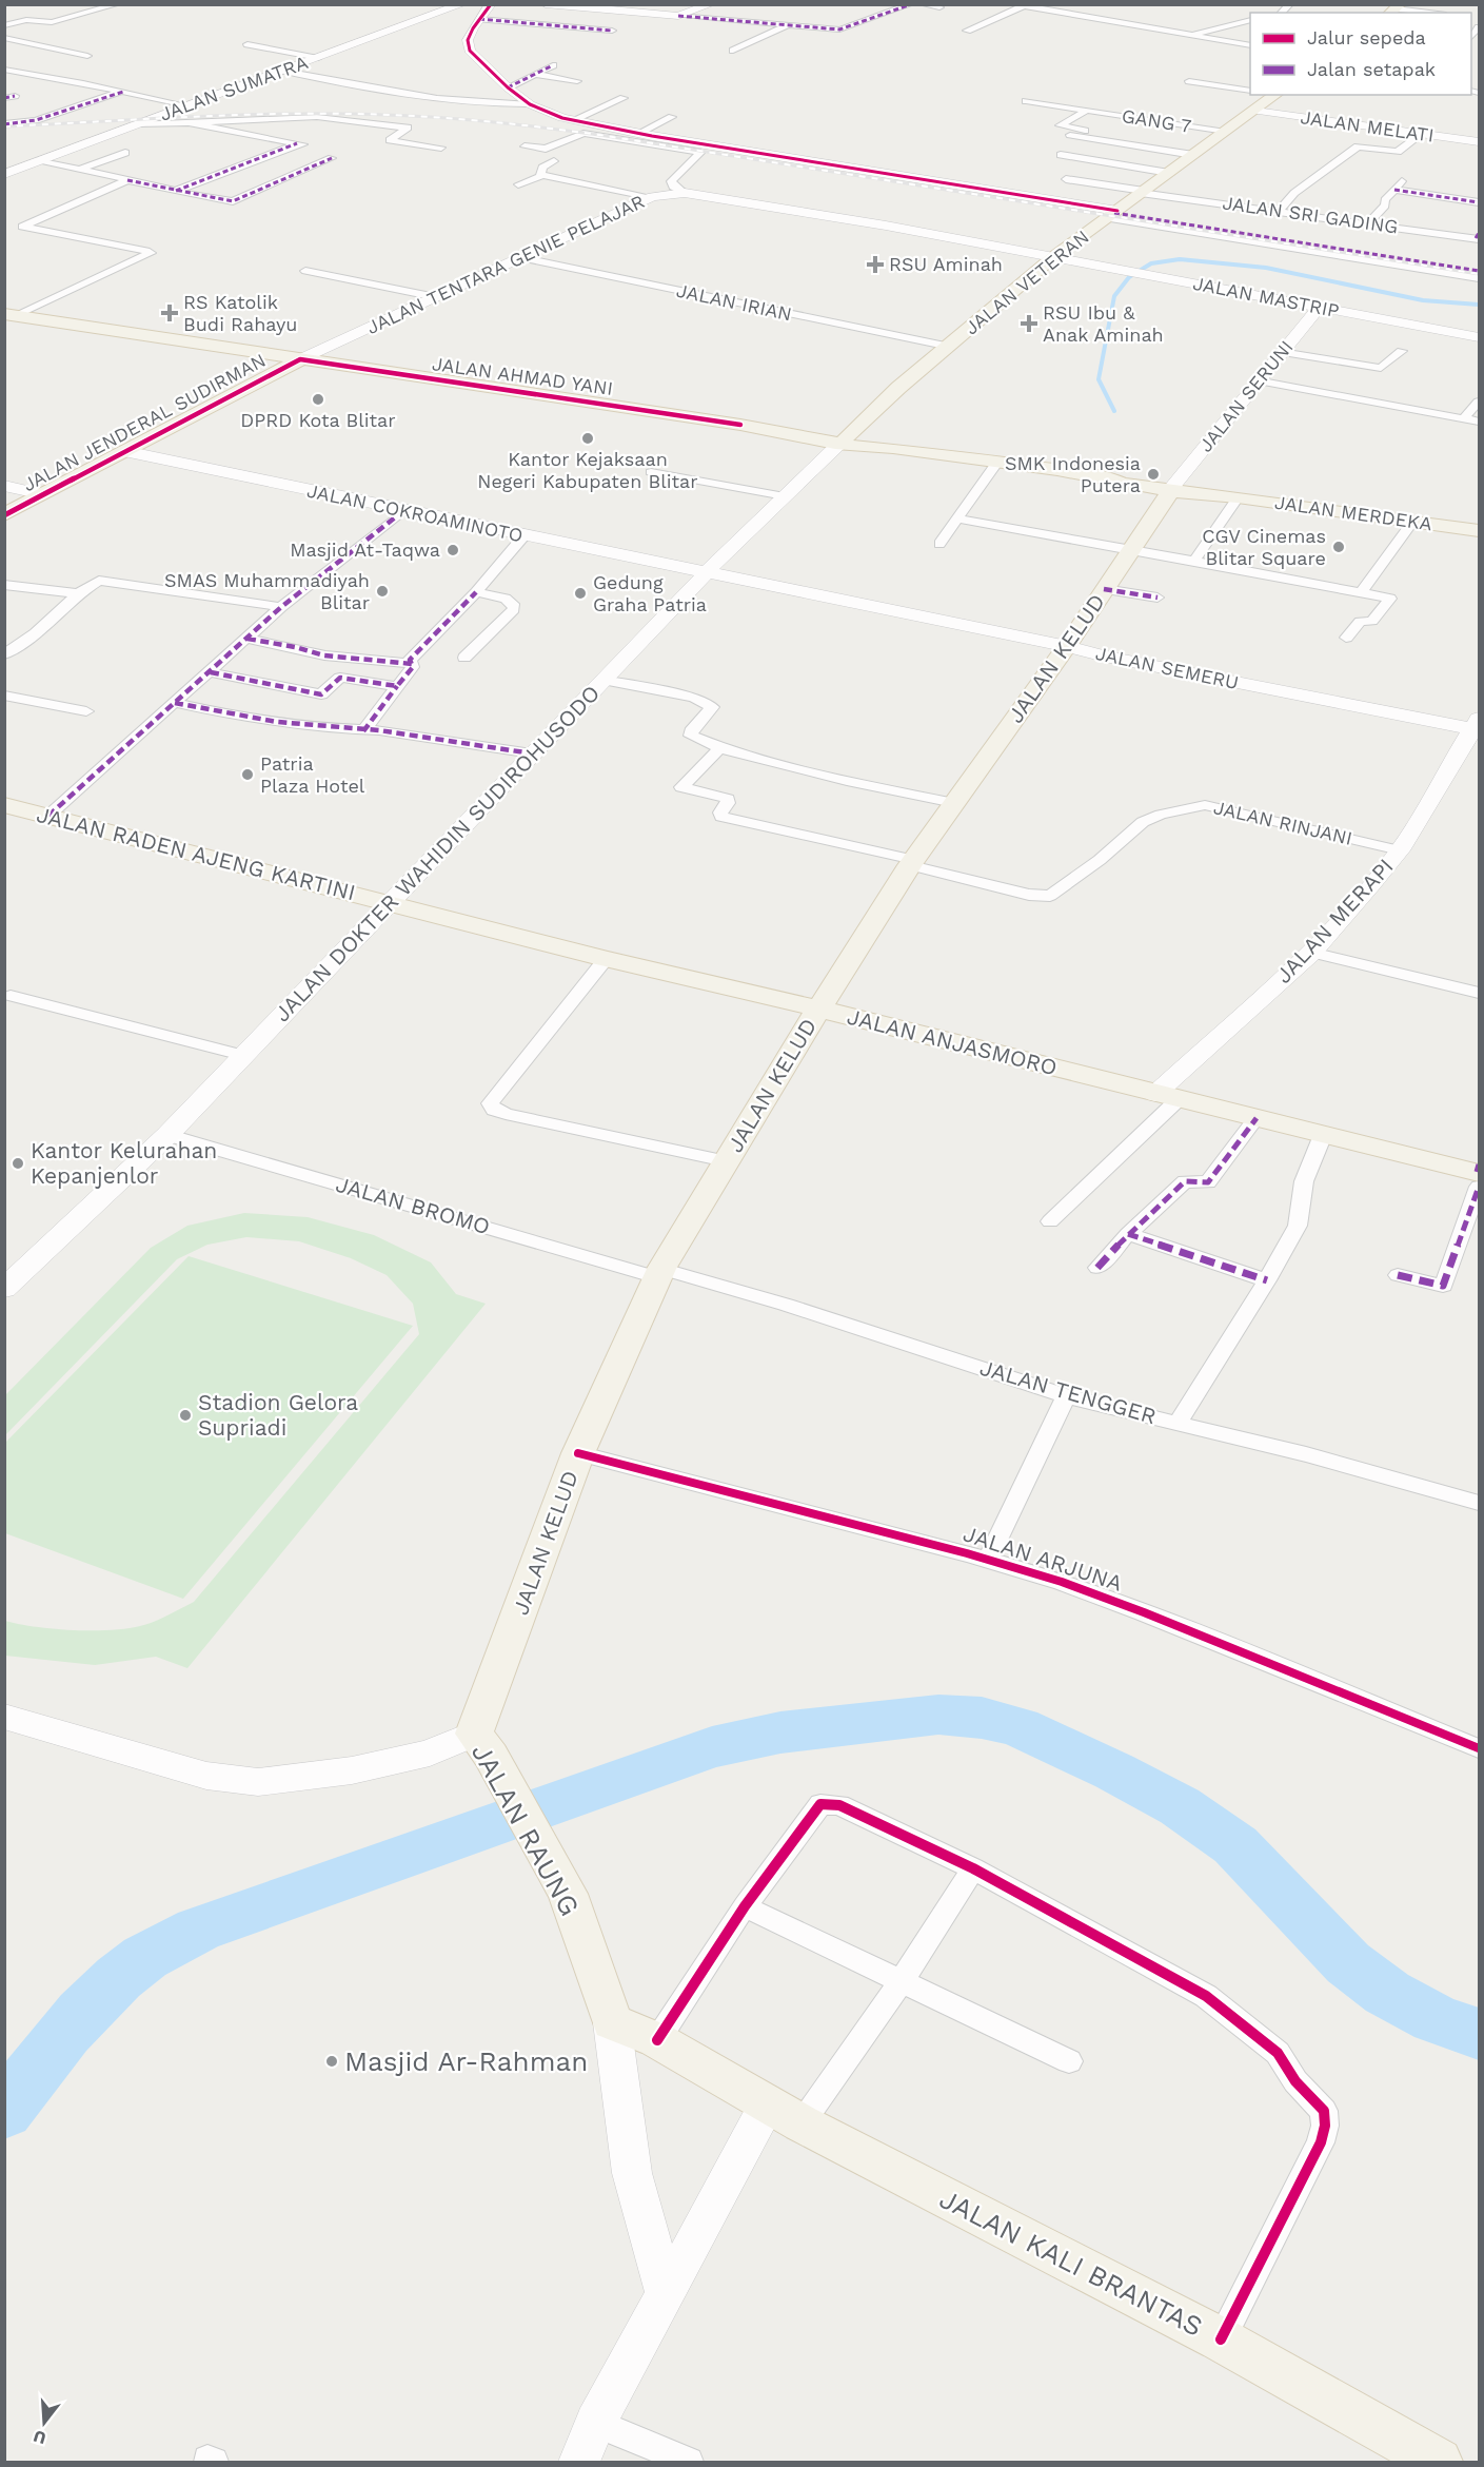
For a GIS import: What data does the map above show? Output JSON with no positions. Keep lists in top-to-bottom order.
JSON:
{
  "streets": {
    "main road": [
      "JALAN SUMATRA",
      "JALAN MELATI",
      "JALAN TENTARA GENIE PELAJAR",
      "JALAN VETERAN",
      "JALAN MASTRIP",
      "JALAN AHMAD YANI",
      "JALAN SERUNI",
      "JALAN JENDERAL SUDIRMAN",
      "JALAN COKROAMINOTO",
      "JALAN MERDEKA",
      "JALAN KELUD",
      "JALAN SEMERU",
      "JALAN RADEN AJENG KARTINI",
      "JALAN DOKTER WAHIDIN SUDIROHUSODO",
      "JALAN MERAPI",
      "JALAN ANJASMORO",
      "JALAN RAUNG",
      "JALAN KALI BRANTAS"
    ],
    "street": [
      "GANG 7",
      "JALAN SRI GADING",
      "JALAN IRIAN",
      "JALAN RINJANI",
      "JALAN BROMO",
      "JALAN TENGGER",
      "JALAN ARJUNA"
    ]
  },
  "crossings": [
    ["GANG 7", "JALAN VETERAN"],
    ["JALAN MELATI", "JALAN VETERAN"],
    ["JALAN SRI GADING", "JALAN VETERAN"],
    ["JALAN TENTARA GENIE PELAJAR", "JALAN VETERAN"],
    ["JALAN TENTARA GENIE PELAJAR", "JALAN MASTRIP"],
    ["JALAN TENTARA GENIE PELAJAR", "JALAN IRIAN"],
    ["JALAN TENTARA GENIE PELAJAR", "JALAN AHMAD YANI"],
    ["JALAN TENTARA GENIE PELAJAR", "JALAN JENDERAL SUDIRMAN"],
    ["JALAN VETERAN", "JALAN MASTRIP"],
    ["JALAN VETERAN", "JALAN IRIAN"],
    ["JALAN VETERAN", "JALAN AHMAD YANI"],
    ["JALAN VETERAN", "JALAN MERDEKA"],
    ["JALAN VETERAN", "JALAN DOKTER WAHIDIN SUDIROHUSODO"],
    ["JALAN MASTRIP", "JALAN SERUNI"],
    ["JALAN AHMAD YANI", "JALAN JENDERAL SUDIRMAN"],
    ["JALAN AHMAD YANI", "JALAN MERDEKA"],
    ["JALAN AHMAD YANI", "JALAN DOKTER WAHIDIN SUDIROHUSODO"],
    ["JALAN SERUNI", "JALAN MERDEKA"],
    ["JALAN SERUNI", "JALAN KELUD"],
    ["JALAN JENDERAL SUDIRMAN", "JALAN COKROAMINOTO"],
    ["JALAN COKROAMINOTO", "JALAN SEMERU"],
    ["JALAN COKROAMINOTO", "JALAN DOKTER WAHIDIN SUDIROHUSODO"],
    ["JALAN MERDEKA", "JALAN KELUD"],
    ["JALAN MERDEKA", "JALAN DOKTER WAHIDIN SUDIROHUSODO"],
    ["JALAN KELUD", "JALAN SEMERU"],
    ["JALAN KELUD", "JALAN RINJANI"],
    ["JALAN KELUD", "JALAN ANJASMORO"],
    ["JALAN KELUD", "JALAN BROMO"],
    ["JALAN KELUD", "JALAN TENGGER"],
    ["JALAN KELUD", "JALAN ARJUNA"],
    ["JALAN KELUD", "JALAN RAUNG"],
    ["JALAN SEMERU", "JALAN DOKTER WAHIDIN SUDIROHUSODO"],
    ["JALAN SEMERU", "JALAN MERAPI"],
    ["JALAN RINJANI", "JALAN MERAPI"],
    ["JALAN RADEN AJENG KARTINI", "JALAN DOKTER WAHIDIN SUDIROHUSODO"],
    ["JALAN RADEN AJENG KARTINI", "JALAN ANJASMORO"],
    ["JALAN DOKTER WAHIDIN SUDIROHUSODO", "JALAN ANJASMORO"],
    ["JALAN DOKTER WAHIDIN SUDIROHUSODO", "JALAN BROMO"],
    ["JALAN MERAPI", "JALAN ANJASMORO"],
    ["JALAN BROMO", "JALAN TENGGER"],
    ["JALAN RAUNG", "JALAN KALI BRANTAS"]
  ],
  "places": {
    "health": ["RSU Aminah", "RS Katolik Budi Rahayu", "RSU Ibu & Anak Aminah"],
    "other": [
      "DPRD Kota Blitar",
      "Kantor Kejaksaan Negeri Kabupaten Blitar",
      "SMK Indonesia Putera",
      "CGV Cinemas Blitar Square",
      "Masjid At-Taqwa",
      "SMAS Muhammadiyah Blitar",
      "Gedung Graha Patria",
      "Patria Plaza Hotel",
      "Kantor Kelurahan Kepanjenlor",
      "Stadion Gelora Supriadi",
      "Masjid Ar-Rahman"
    ]
  },
  "legend": ["Jalur sepeda", "Jalan setapak"],
  "north": "bottom"
}
